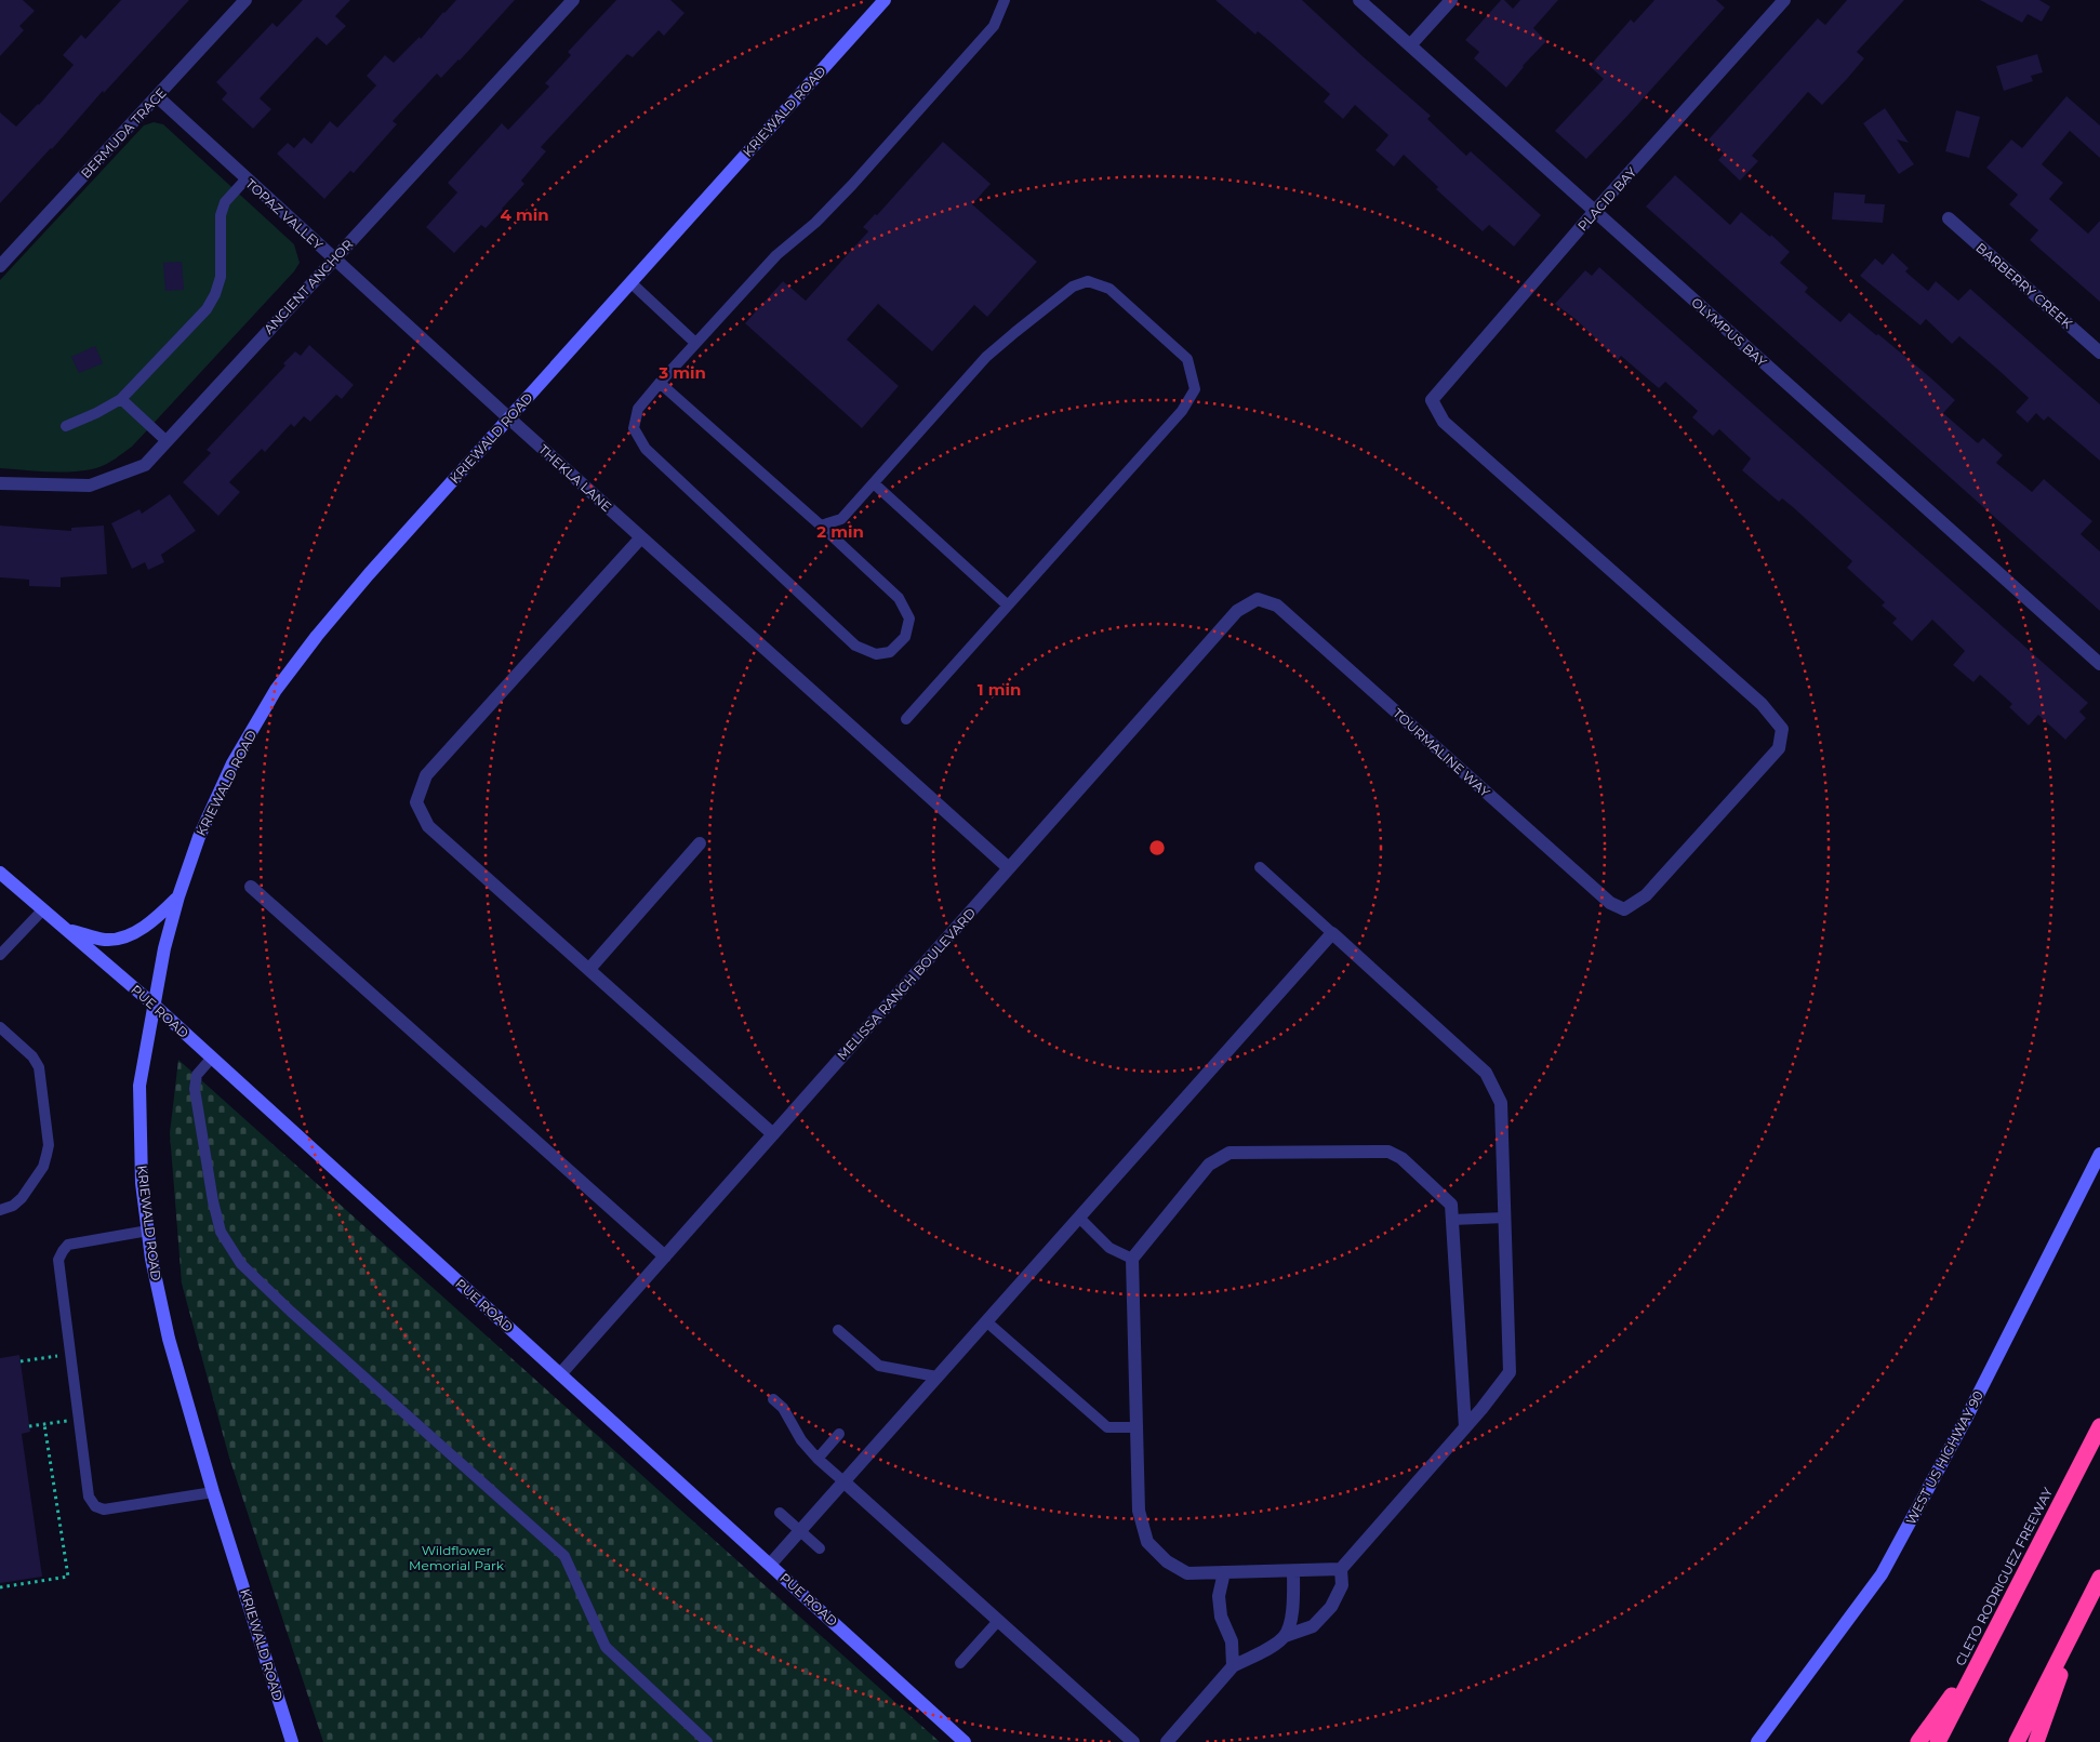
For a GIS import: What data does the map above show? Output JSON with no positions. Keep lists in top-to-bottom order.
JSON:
{
  "streets": {
    "highway": ["CLETO RODRIGUEZ FREEWAY"],
    "street": [
      "KRIEWALD ROAD",
      "BERMUDA TRACE",
      "PLACID BAY",
      "TOPAZ VALLEY",
      "BARBERRY CREEK",
      "ANCIENT ANCHOR",
      "OLYMPUS BAY",
      "THEKLA LANE",
      "TOURMALINE WAY",
      "MELISSA RANCH BOULEVARD",
      "PUE ROAD",
      "WEST US HIGHWAY 90"
    ]
  },
  "crossings": [
    ["KRIEWALD ROAD", "TOPAZ VALLEY"],
    ["KRIEWALD ROAD", "THEKLA LANE"],
    ["KRIEWALD ROAD", "PUE ROAD"],
    ["BERMUDA TRACE", "TOPAZ VALLEY"],
    ["PLACID BAY", "OLYMPUS BAY"],
    ["PLACID BAY", "TOURMALINE WAY"],
    ["TOPAZ VALLEY", "ANCIENT ANCHOR"],
    ["TOPAZ VALLEY", "THEKLA LANE"],
    ["THEKLA LANE", "MELISSA RANCH BOULEVARD"],
    ["TOURMALINE WAY", "MELISSA RANCH BOULEVARD"],
    ["MELISSA RANCH BOULEVARD", "PUE ROAD"]
  ],
  "parks": ["Wildflower Memorial Park"],
  "rings": [
    "4 min",
    "3 min",
    "2 min",
    "1 min"
  ]
}
